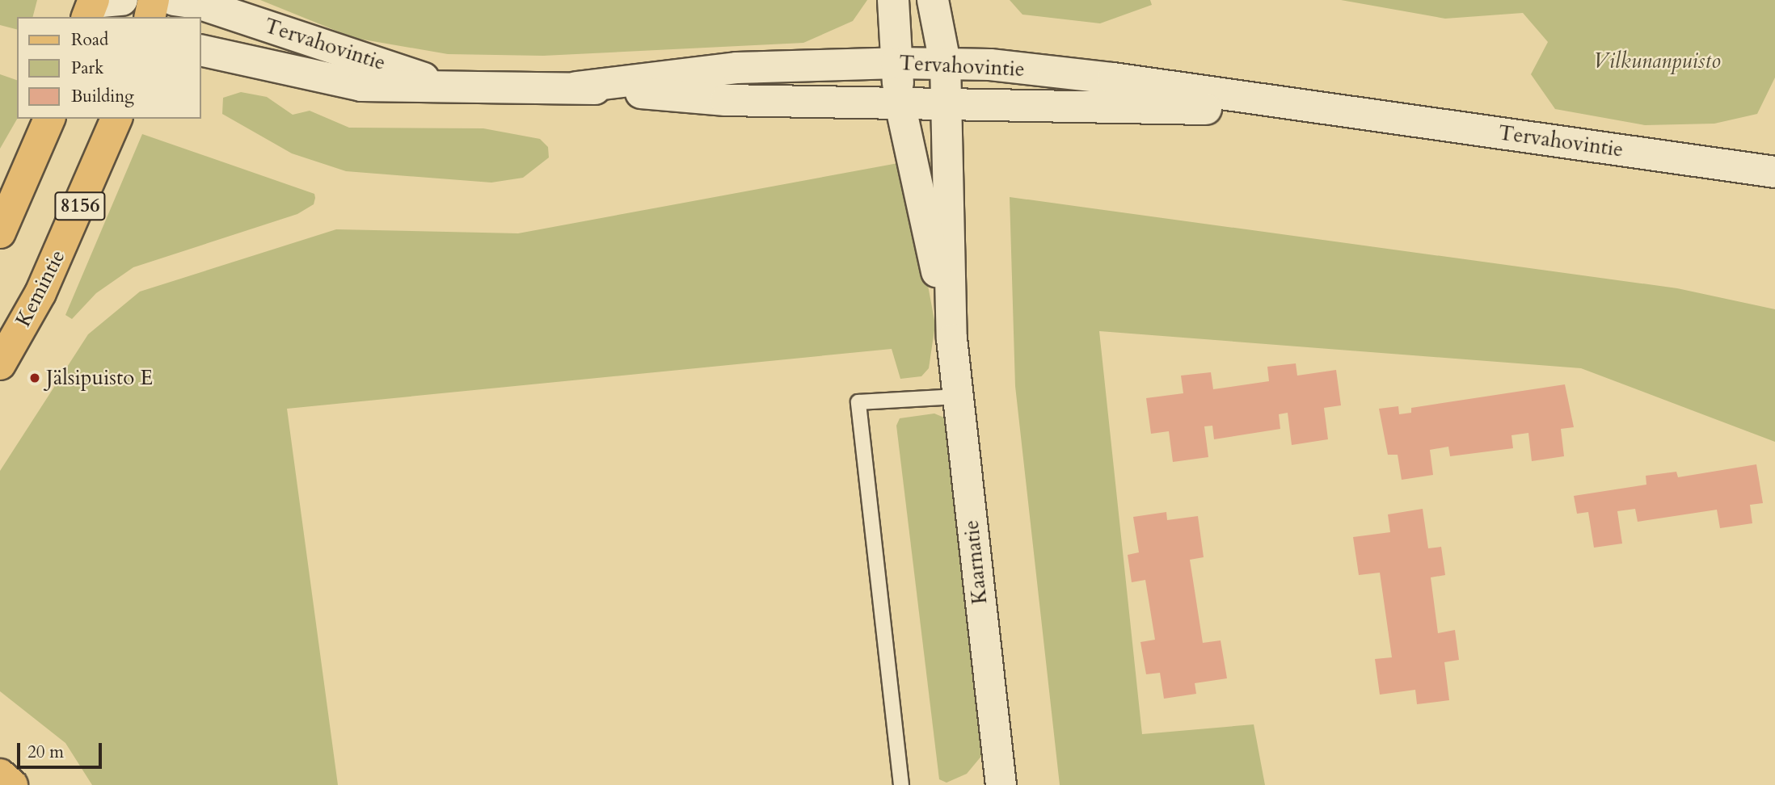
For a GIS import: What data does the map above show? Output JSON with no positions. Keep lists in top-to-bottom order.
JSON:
{
  "streets": {
    "main road": [
      "Tervahovintie",
      "8156",
      "Kemintie",
      "Kaarnatie"
    ]
  },
  "crossings": [
    ["Tervahovintie", "Kaarnatie"]
  ],
  "parks": ["Vilkunanpuisto"],
  "places": ["Jälsipuisto E"],
  "legend": ["Road", "Park", "Building"],
  "scale_bar": "20 m"
}
